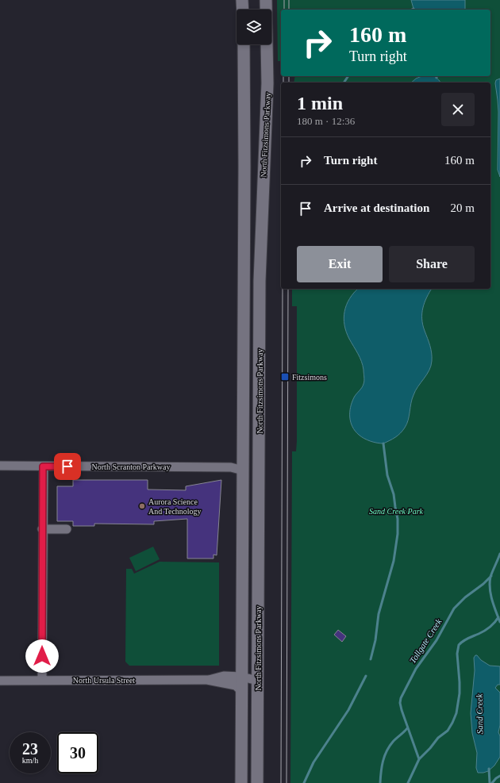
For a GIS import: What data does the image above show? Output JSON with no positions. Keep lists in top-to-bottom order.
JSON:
{
  "streets": {
    "main road": ["North Fitzsimons Parkway"],
    "street": ["North Scranton Parkway", "North Ursula Street"]
  },
  "crossings": [
    ["North Fitzsimons Parkway", "North Scranton Parkway"],
    ["North Fitzsimons Parkway", "North Ursula Street"]
  ],
  "water": ["Tollgate Creek", "Sand Creek"],
  "parks": ["Sand Creek Park"],
  "places": {
    "transit": ["Fitzsimons"],
    "other": ["Aurora Science And Technology"]
  },
  "page": {
    "turn": ["160 m", "Turn right"],
    "heading": ["1 min", "180 m · 12:36"],
    "list": [
      {
        "name": "Turn right",
        "value": "160 m"
      },
      {
        "name": "Arrive at destination",
        "value": "20 m"
      }
    ],
    "buttons": ["Exit", "Share"],
    "speed": "23 km/h",
    "limit": "30"
  }
}
